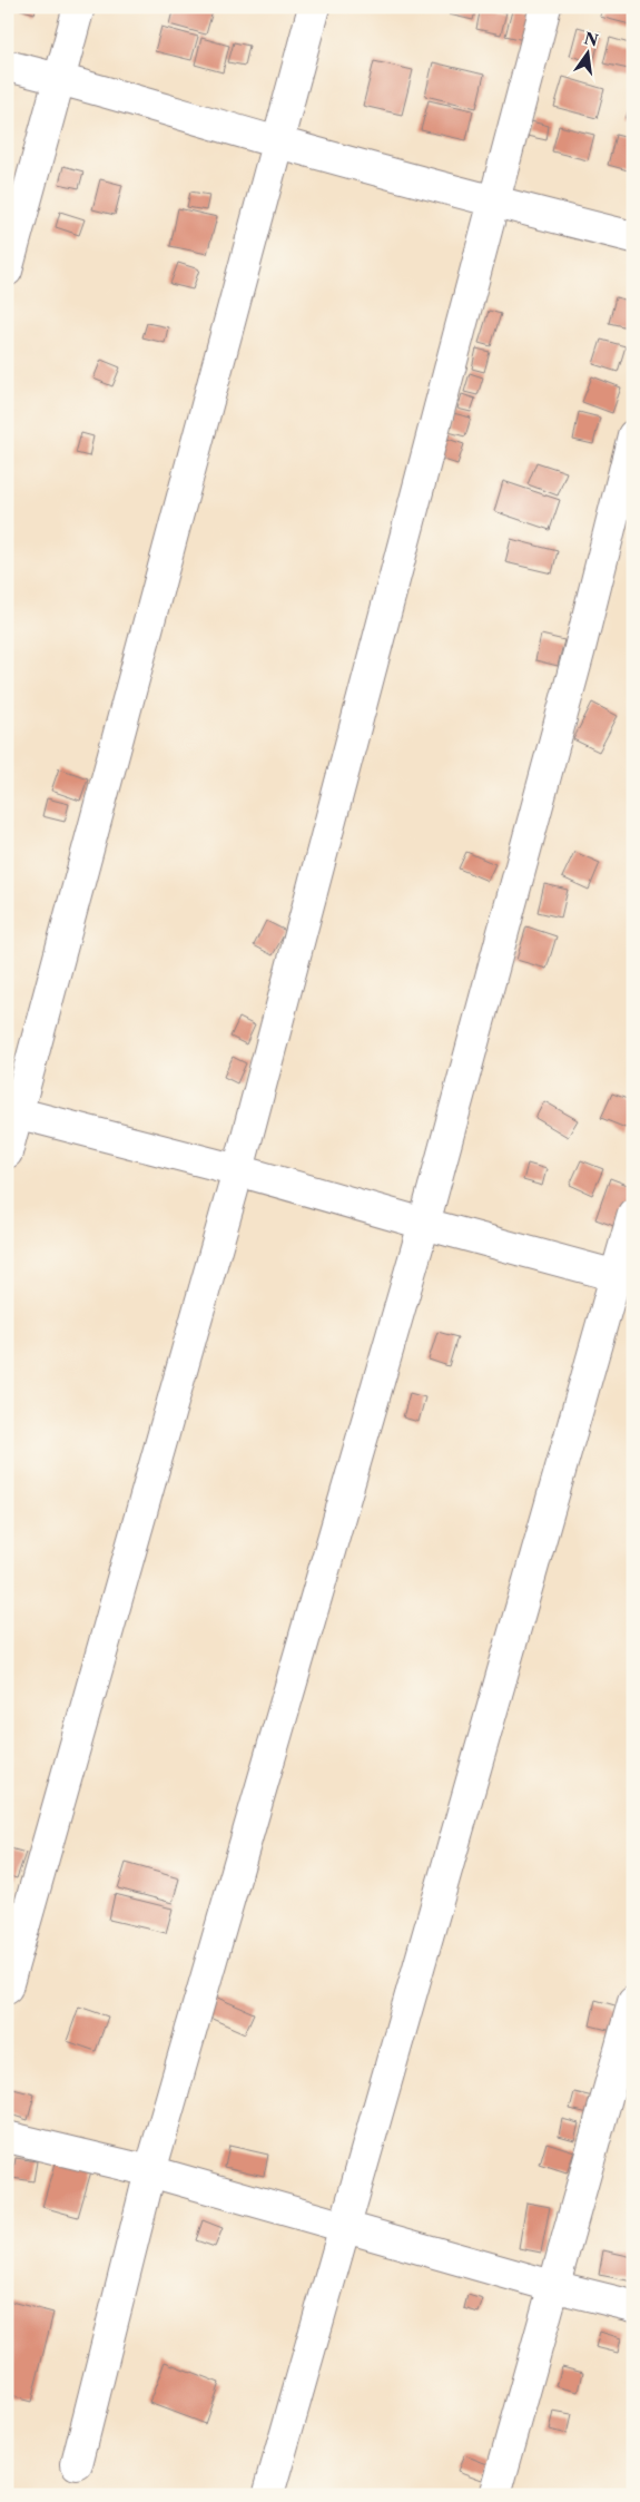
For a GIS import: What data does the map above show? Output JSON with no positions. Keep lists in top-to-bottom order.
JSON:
{
  "north": "top"
}
